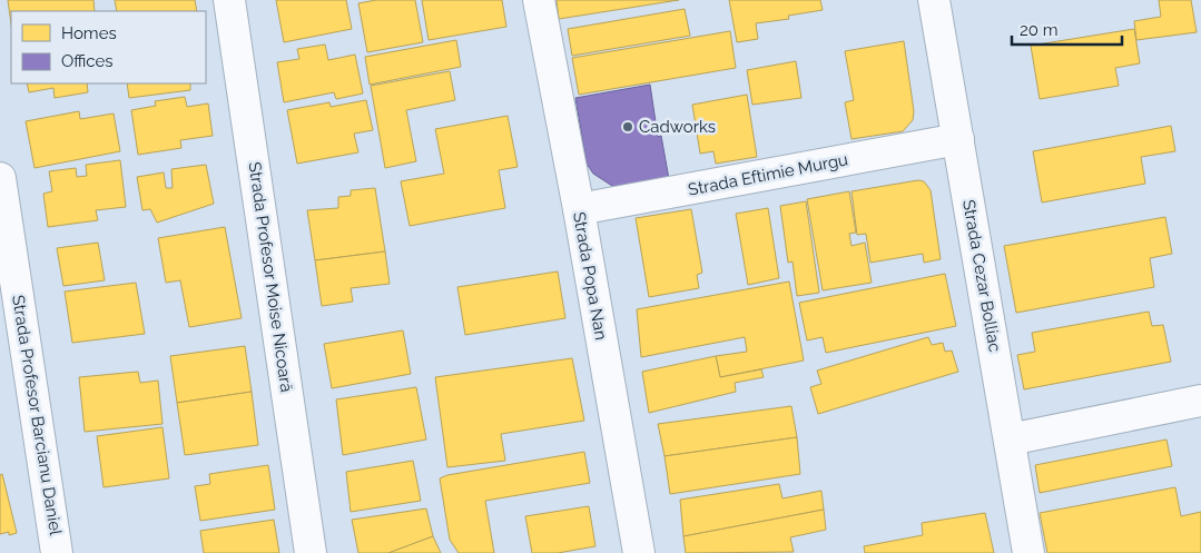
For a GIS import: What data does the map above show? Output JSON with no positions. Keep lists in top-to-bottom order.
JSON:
{
  "streets": {
    "street": [
      "Strada Eftimie Murgu",
      "Strada Popa Nan",
      "Strada Cezar Bolliac",
      "Strada Profesor Moise Nicoară",
      "Strada Profesor Barcianu Daniel"
    ]
  },
  "crossings": [
    ["Strada Eftimie Murgu", "Strada Popa Nan"],
    ["Strada Eftimie Murgu", "Strada Cezar Bolliac"]
  ],
  "places": ["Cadworks"],
  "legend": ["Homes", "Offices"],
  "scale_bar": "20 m"
}
